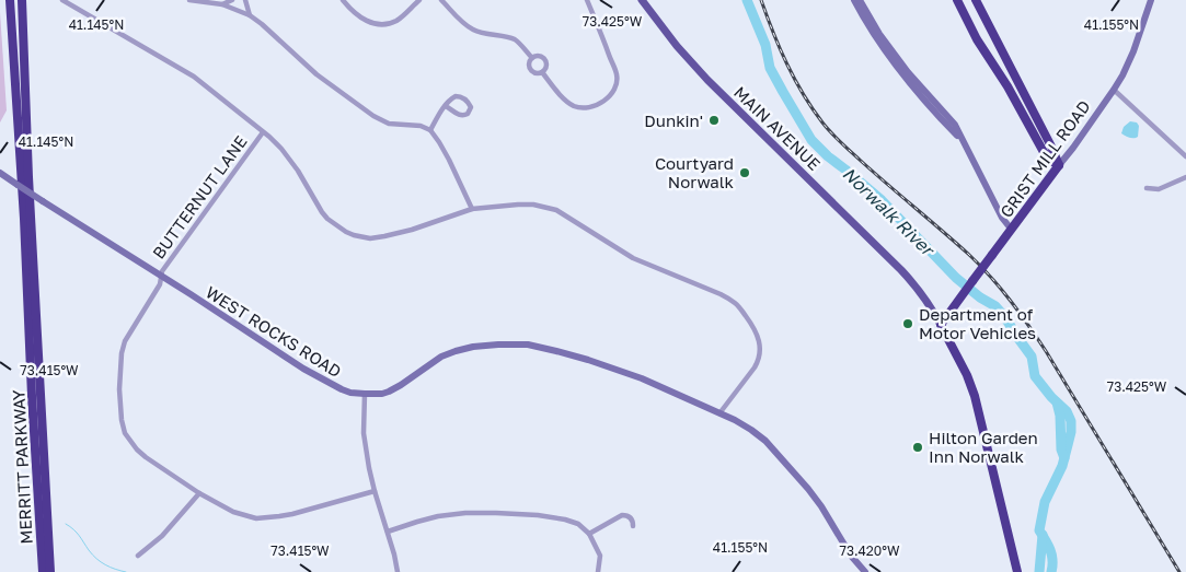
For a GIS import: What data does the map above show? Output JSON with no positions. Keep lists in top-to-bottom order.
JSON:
{
  "streets": {
    "highway": ["MAIN AVENUE", "GRIST MILL ROAD", "MERRITT PARKWAY"],
    "main road": ["WEST ROCKS ROAD"],
    "street": ["BUTTERNUT LANE"]
  },
  "crossings": [
    ["MAIN AVENUE", "GRIST MILL ROAD"],
    ["BUTTERNUT LANE", "WEST ROCKS ROAD"]
  ],
  "water": ["Norwalk River"],
  "places": [
    "Dunkin'",
    "Courtyard Norwalk",
    "Department of Motor Vehicles",
    "Hilton Garden Inn Norwalk"
  ],
  "coordinates": [
    "73.425°W",
    "41.145°N",
    "41.155°N",
    "73.415°W",
    "73.420°W"
  ]
}
